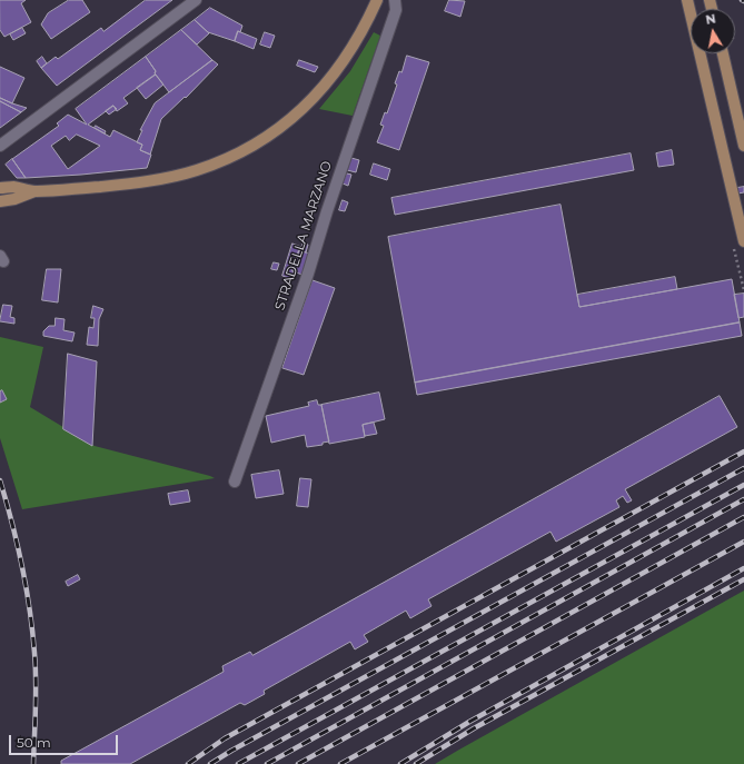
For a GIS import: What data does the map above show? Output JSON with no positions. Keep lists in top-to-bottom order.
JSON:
{
  "streets": {
    "street": ["STRADELLA MARZANO"]
  },
  "scale_bar": "50 m",
  "north": "top"
}
